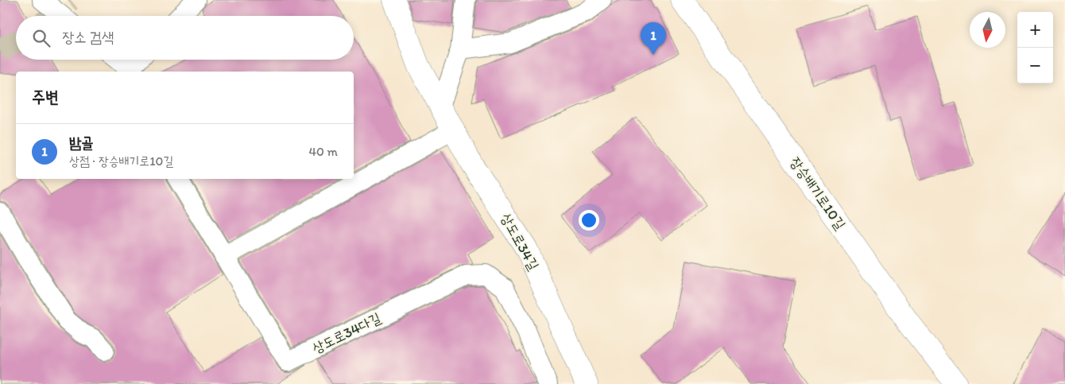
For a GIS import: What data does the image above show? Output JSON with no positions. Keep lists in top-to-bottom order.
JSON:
{
  "streets": {
    "street": ["장승배기로10길", "상도로34길"],
    "lane": ["상도로34다길"]
  },
  "north": "bottom",
  "page": {
    "map_buttons": ["+", "−"],
    "search": "장소 검색",
    "pins": "1",
    "heading": "주변",
    "list": [
      {
        "mark": "1",
        "name": "밤골",
        "note": "상점 · 장승배기로10길",
        "value": "40 m"
      }
    ]
  }
}
